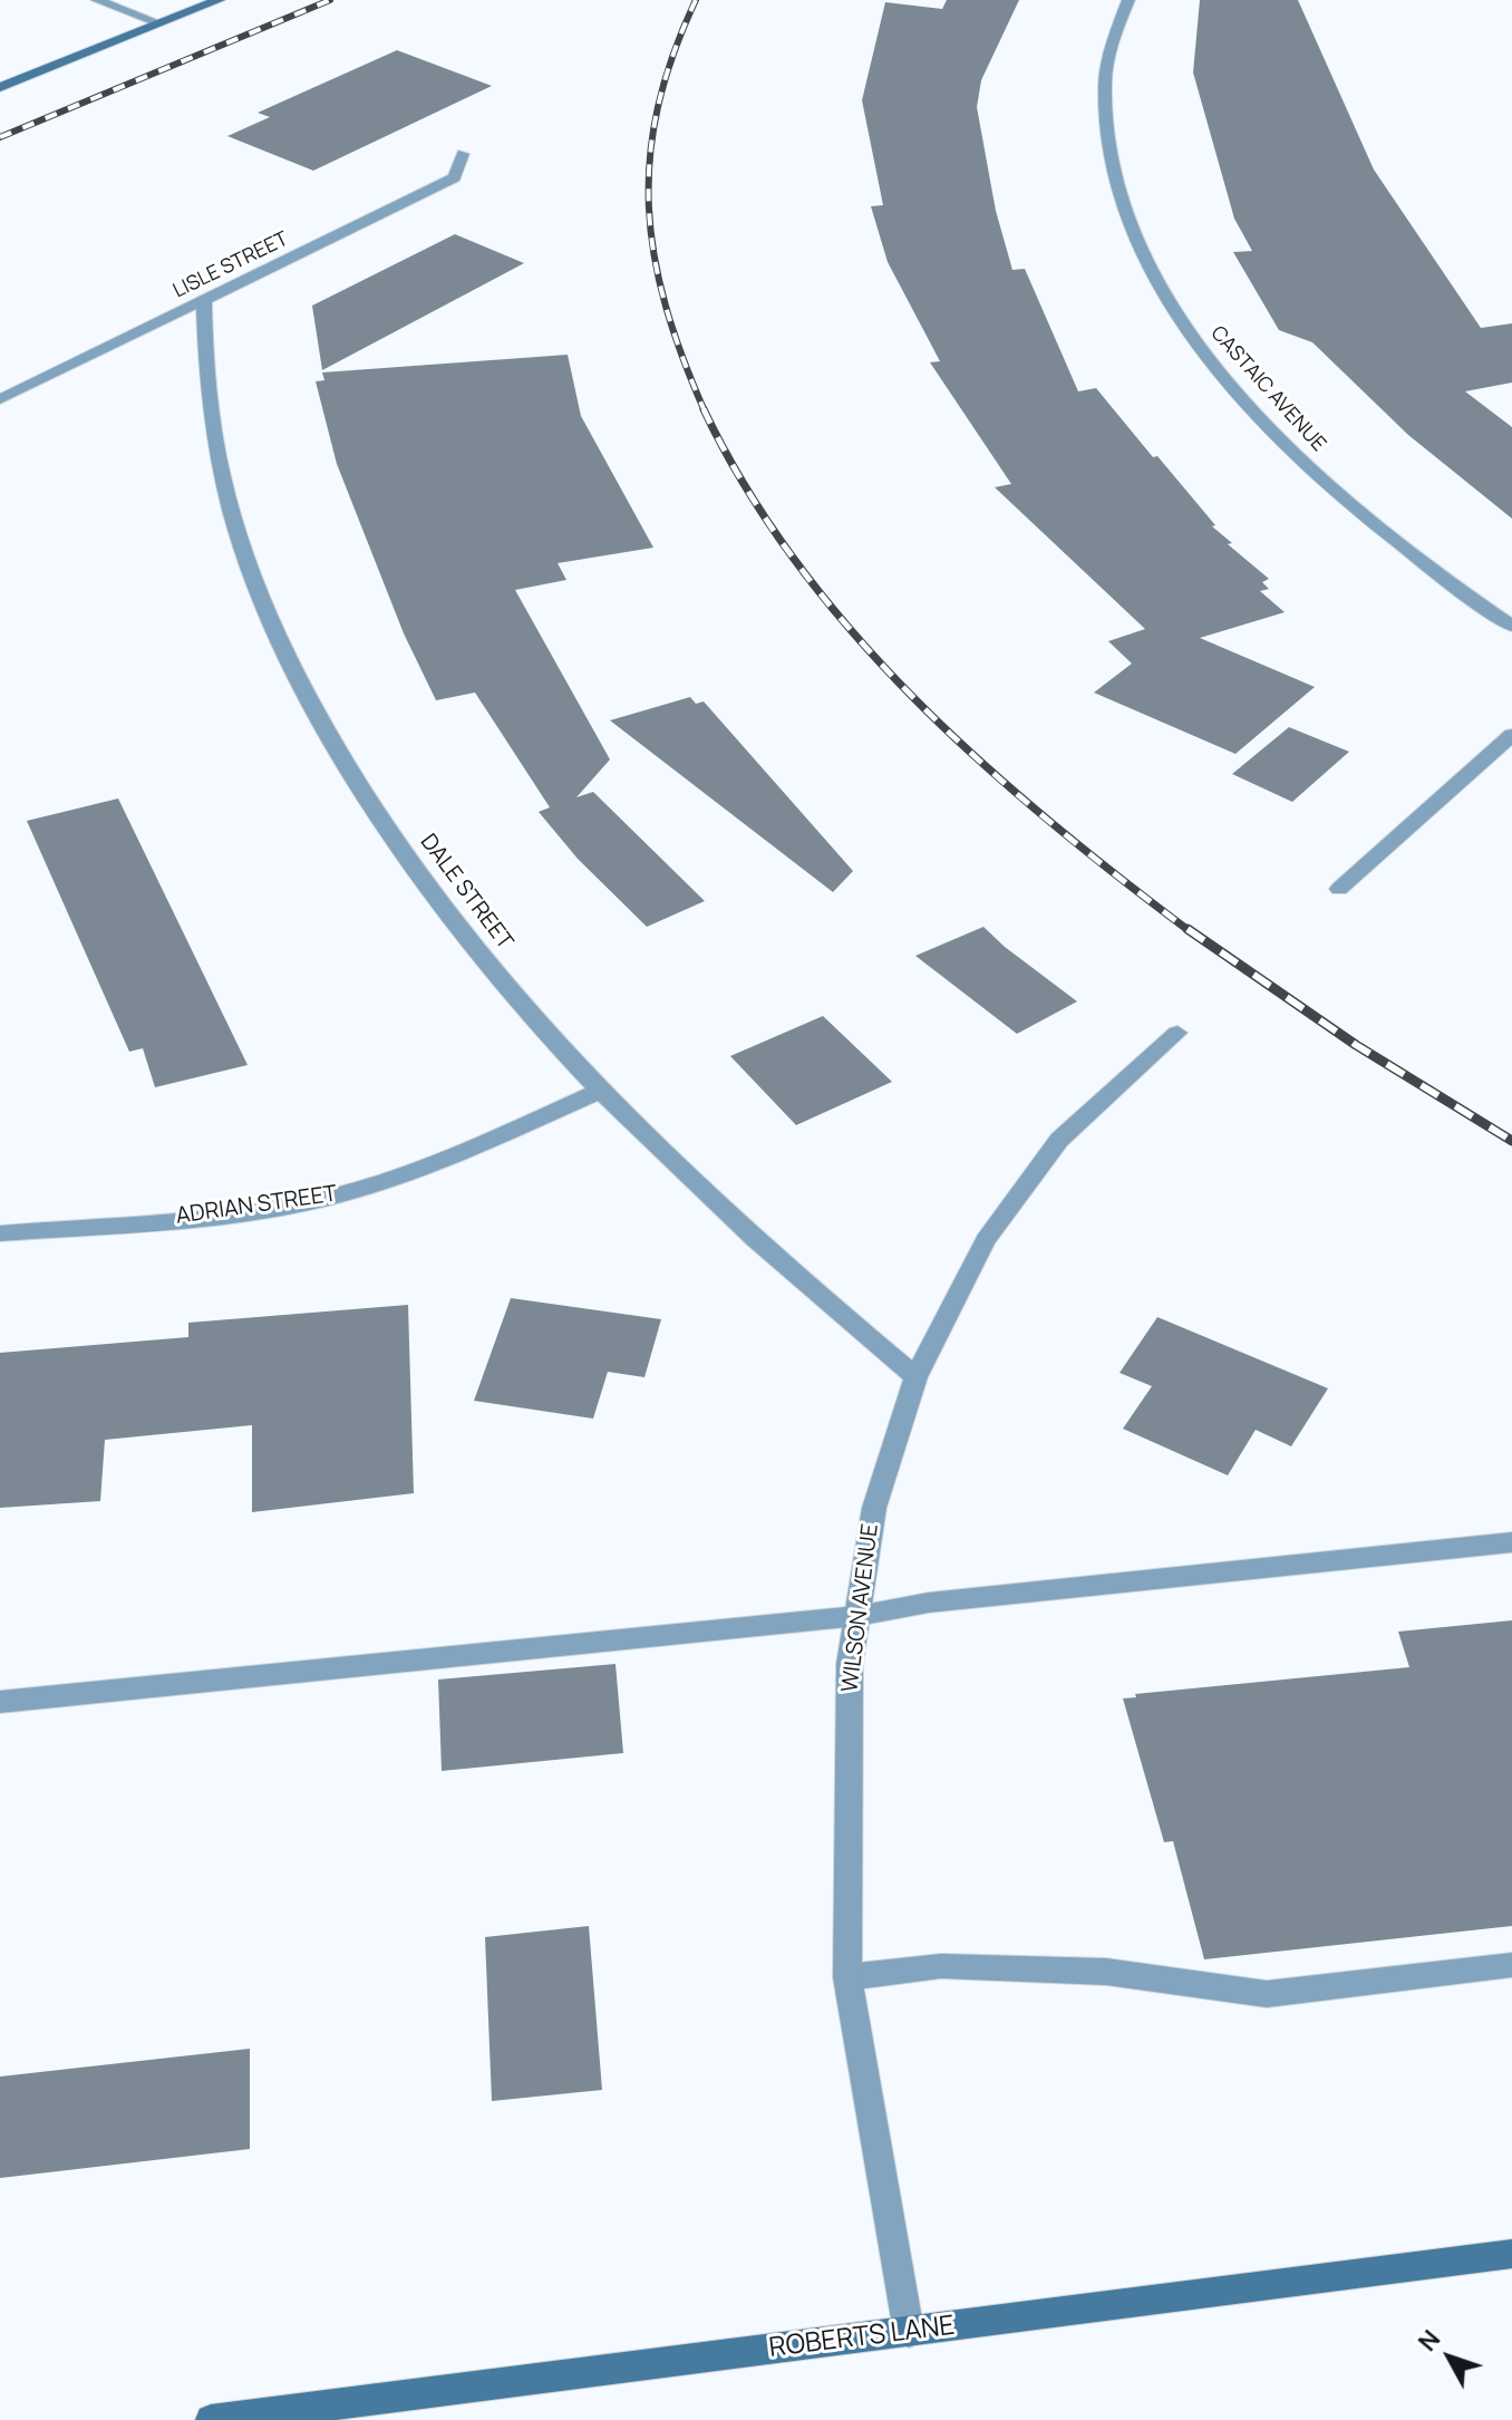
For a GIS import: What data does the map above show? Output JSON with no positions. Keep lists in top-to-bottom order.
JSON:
{
  "streets": {
    "street": [
      "LISLE STREET",
      "CASTAIC AVENUE",
      "DALE STREET",
      "ADRIAN STREET",
      "WILSON AVENUE",
      "ROBERTS LANE"
    ]
  },
  "crossings": [
    ["LISLE STREET", "DALE STREET"],
    ["DALE STREET", "ADRIAN STREET"],
    ["DALE STREET", "WILSON AVENUE"],
    ["WILSON AVENUE", "ROBERTS LANE"]
  ],
  "north": "top left"
}
